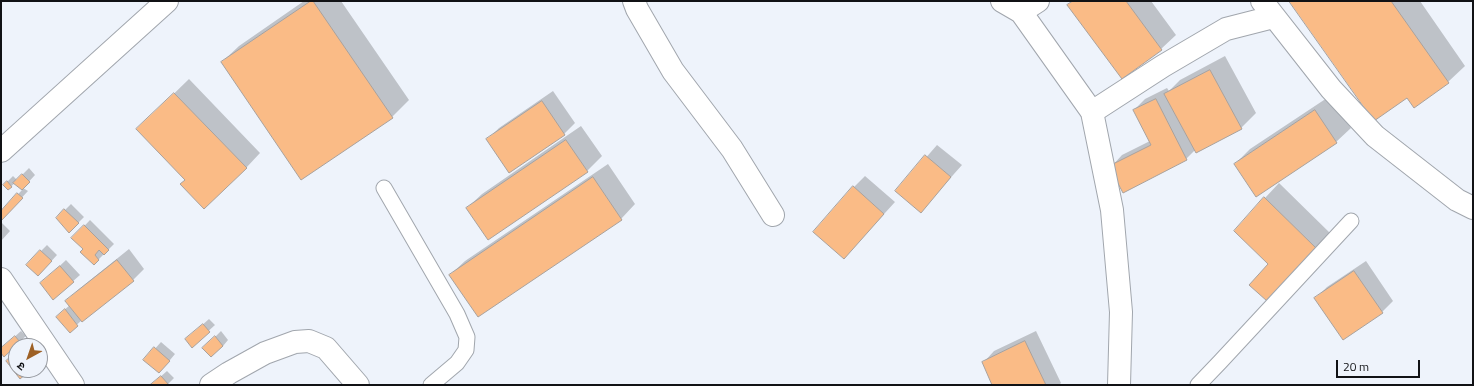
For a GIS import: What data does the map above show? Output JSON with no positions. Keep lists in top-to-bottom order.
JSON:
{
  "scale_bar": "20 m",
  "north": "bottom left"
}
